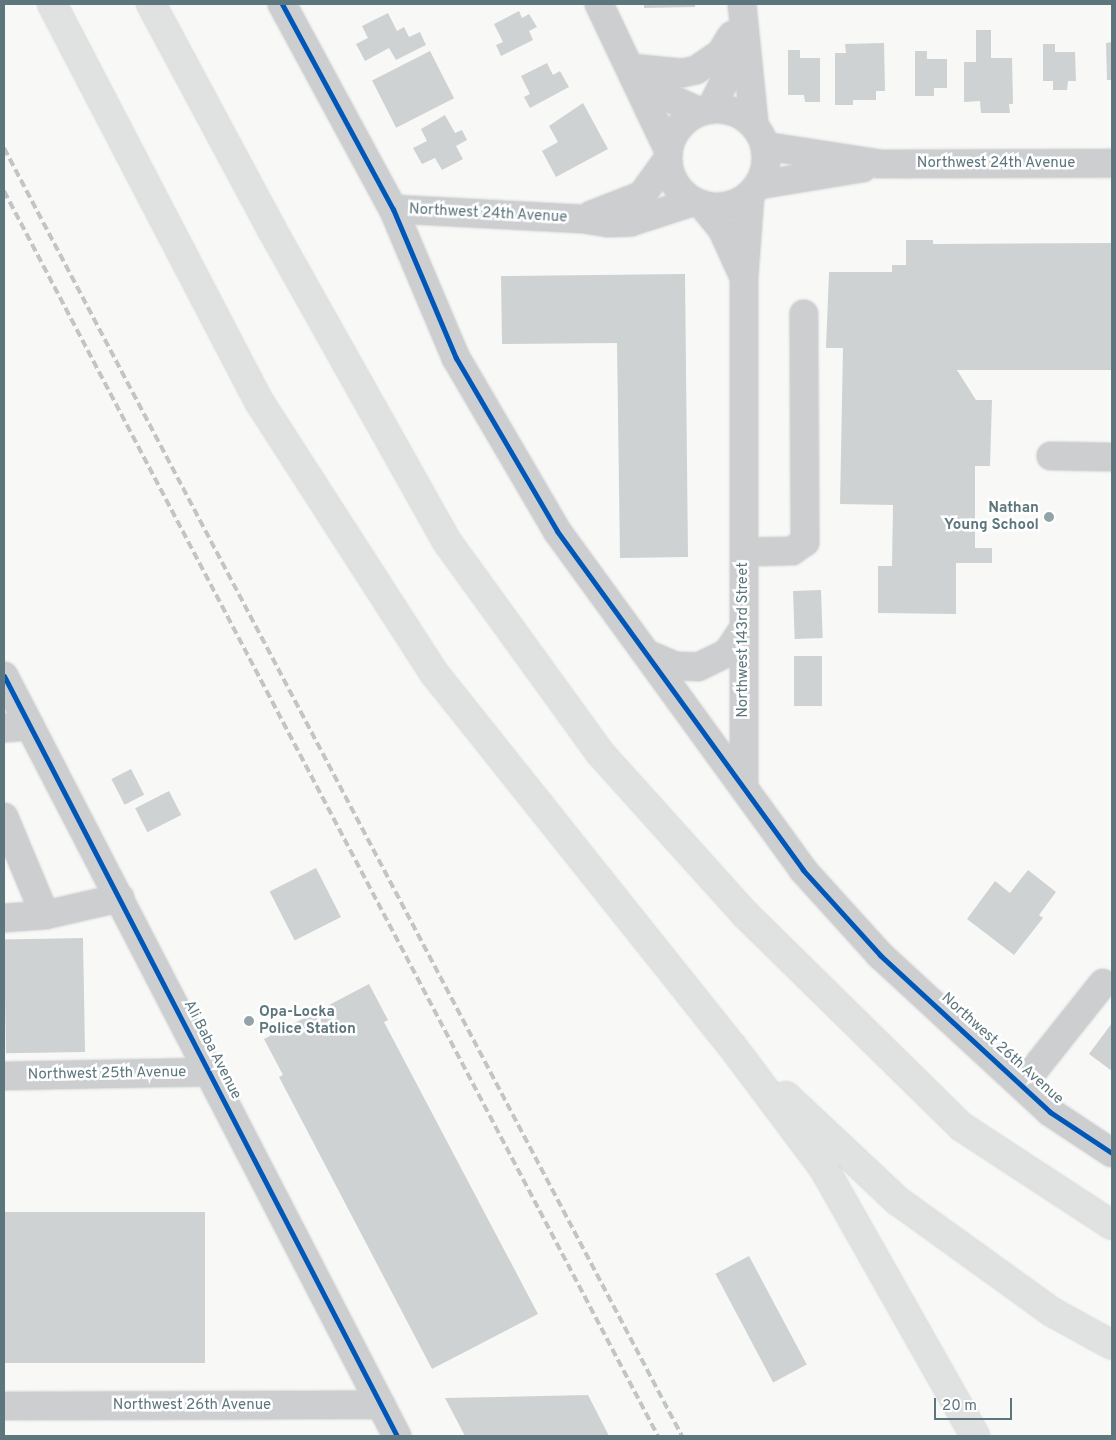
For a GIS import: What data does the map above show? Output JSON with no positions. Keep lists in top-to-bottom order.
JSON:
{
  "streets": {
    "street": [
      "Northwest 24th Avenue",
      "Northwest 143rd Street",
      "Northwest 26th Avenue",
      "Ali Baba Avenue",
      "Northwest 25th Avenue"
    ]
  },
  "crossings": [
    ["Northwest 24th Avenue", "Northwest 143rd Street"],
    ["Northwest 143rd Street", "Northwest 26th Avenue"],
    ["Northwest 26th Avenue", "Ali Baba Avenue"],
    ["Ali Baba Avenue", "Northwest 25th Avenue"]
  ],
  "places": ["Nathan Young School", "Opa-Locka Police Station"],
  "scale_bar": "20 m"
}
